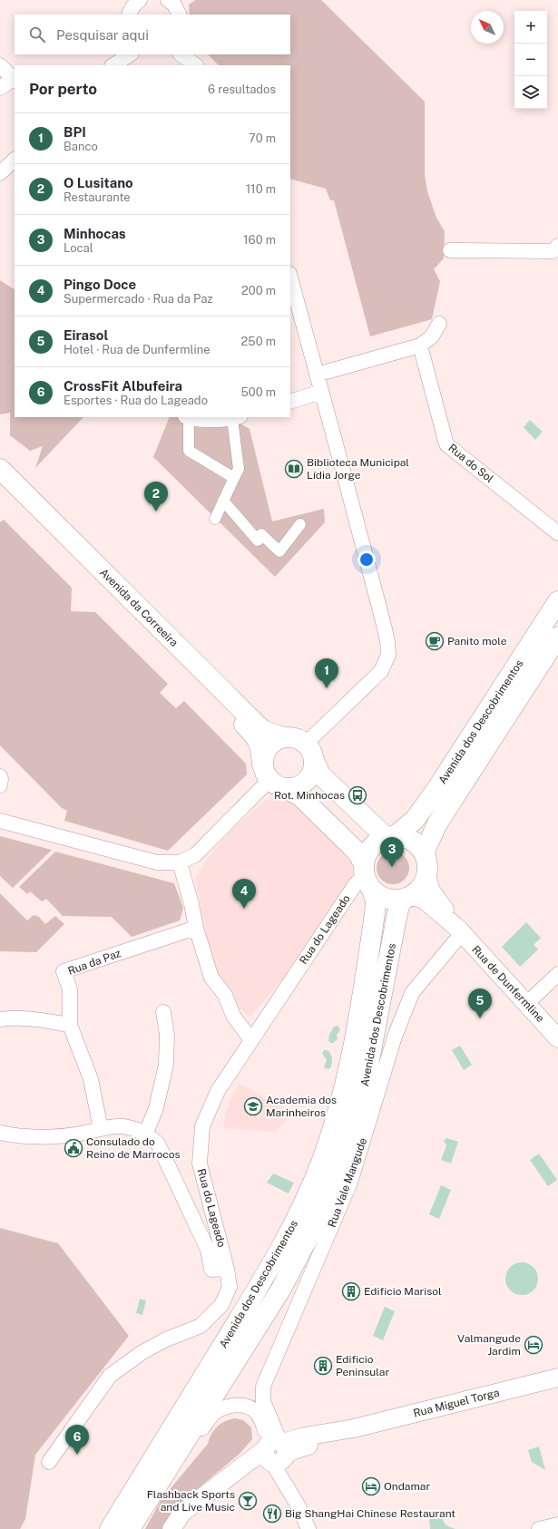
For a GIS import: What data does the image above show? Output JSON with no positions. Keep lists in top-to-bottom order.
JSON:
{
  "streets": {
    "main road": ["Avenida da Correeira", "Avenida dos Descobrimentos"],
    "street": [
      "Rua do Sol",
      "Rua do Lageado",
      "Rua da Paz",
      "Rua de Dunfermline",
      "Rua Vale Mangude",
      "Rua Miguel Torga"
    ]
  },
  "crossings": [
    ["Avenida dos Descobrimentos", "Rua do Lageado"],
    ["Avenida dos Descobrimentos", "Rua de Dunfermline"],
    ["Rua do Lageado", "Rua de Dunfermline"],
    ["Rua de Dunfermline", "Rua Vale Mangude"],
    ["Rua Vale Mangude", "Rua Miguel Torga"]
  ],
  "places": {
    "library": ["Biblioteca Municipal Lídia Jorge"],
    "cafe": ["Panito mole"],
    "bus stop": ["Rot. Minhocas"],
    "school or university": ["Academia dos Marinheiros"],
    "public building": ["Consulado do Reino de Marrocos"],
    "building": ["Edificio Marisol", "Edificio Peninsular"],
    "hotel": ["Valmangude Jardim", "Ondamar"],
    "bar": ["Flashback Sports and Live Music"],
    "restaurant": ["Big ShangHai Chinese Restaurant"]
  },
  "north": "top left",
  "page": {
    "map_buttons": ["+", "−"],
    "search": "Pesquisar aqui",
    "heading": ["Por perto", "6 resultados"],
    "list": [
      {
        "mark": "1",
        "name": "BPI",
        "note": "Banco",
        "value": "70 m"
      },
      {
        "mark": "2",
        "name": "O Lusitano",
        "note": "Restaurante",
        "value": "110 m"
      },
      {
        "mark": "3",
        "name": "Minhocas",
        "note": "Local",
        "value": "160 m"
      },
      {
        "mark": "4",
        "name": "Pingo Doce",
        "note": "Supermercado · Rua da Paz",
        "value": "200 m"
      },
      {
        "mark": "5",
        "name": "Eirasol",
        "note": "Hotel · Rua de Dunfermline",
        "value": "250 m"
      },
      {
        "mark": "6",
        "name": "CrossFit Albufeira",
        "note": "Esportes · Rua do Lageado",
        "value": "500 m"
      }
    ],
    "pins": [
      "2",
      "1",
      "3",
      "4",
      "5",
      "6"
    ]
  }
}
